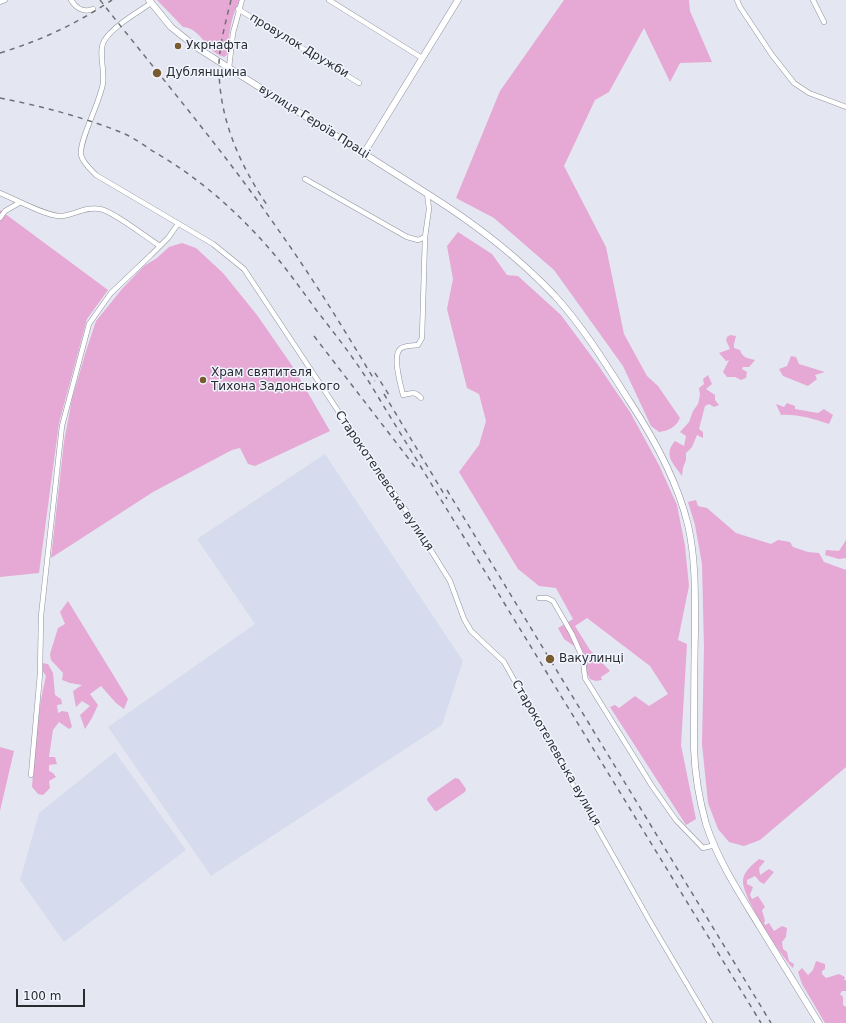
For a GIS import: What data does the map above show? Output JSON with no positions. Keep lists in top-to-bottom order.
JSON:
{
  "streets": {
    "main road": ["вулиця Героїв Праці"],
    "street": ["провулок Дружби", "Старокотелевська вулиця"]
  },
  "crossings": [
    ["вулиця Героїв Праці", "Старокотелевська вулиця"]
  ],
  "places": [
    "Укрнафта",
    "Дублянщина",
    "Храм святителя Тихона Задонського",
    "Вакулинці"
  ],
  "scale_bar": "100 m"
}
